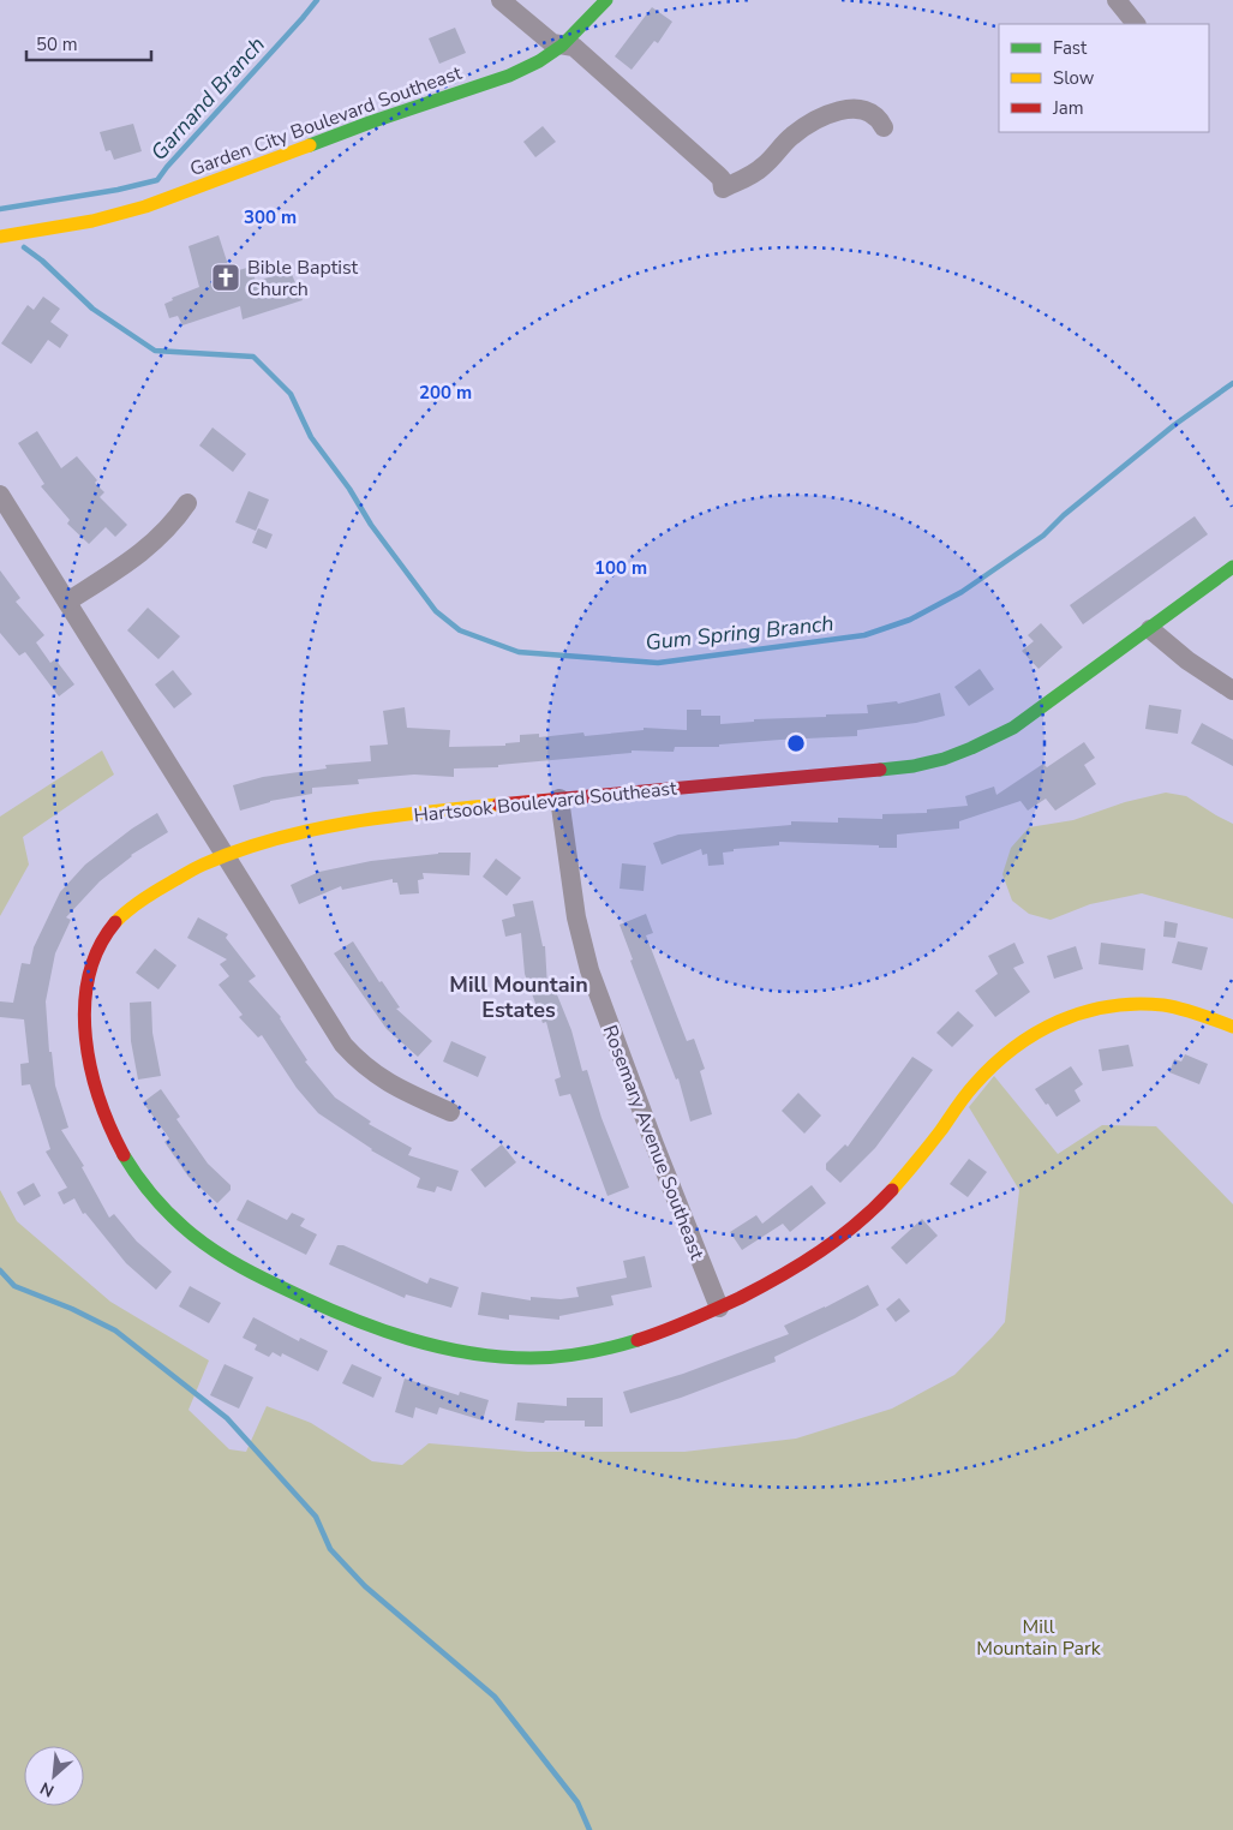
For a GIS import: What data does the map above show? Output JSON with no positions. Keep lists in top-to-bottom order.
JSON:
{
  "streets": {
    "street": ["Garden City Boulevard Southeast", "Hartsook Boulevard Southeast", "Rosemary Avenue Southeast"]
  },
  "crossings": [
    ["Hartsook Boulevard Southeast", "Rosemary Avenue Southeast"]
  ],
  "districts": ["Mill Mountain Estates"],
  "water": ["Garnand Branch", "Gum Spring Branch"],
  "parks": ["Mill Mountain Park"],
  "places": {
    "church": ["Bible Baptist Church"]
  },
  "legend": ["Fast", "Slow", "Jam"],
  "scale_bar": "50 m",
  "north": "bottom left",
  "rings": ["300 m", "200 m", "100 m"]
}
